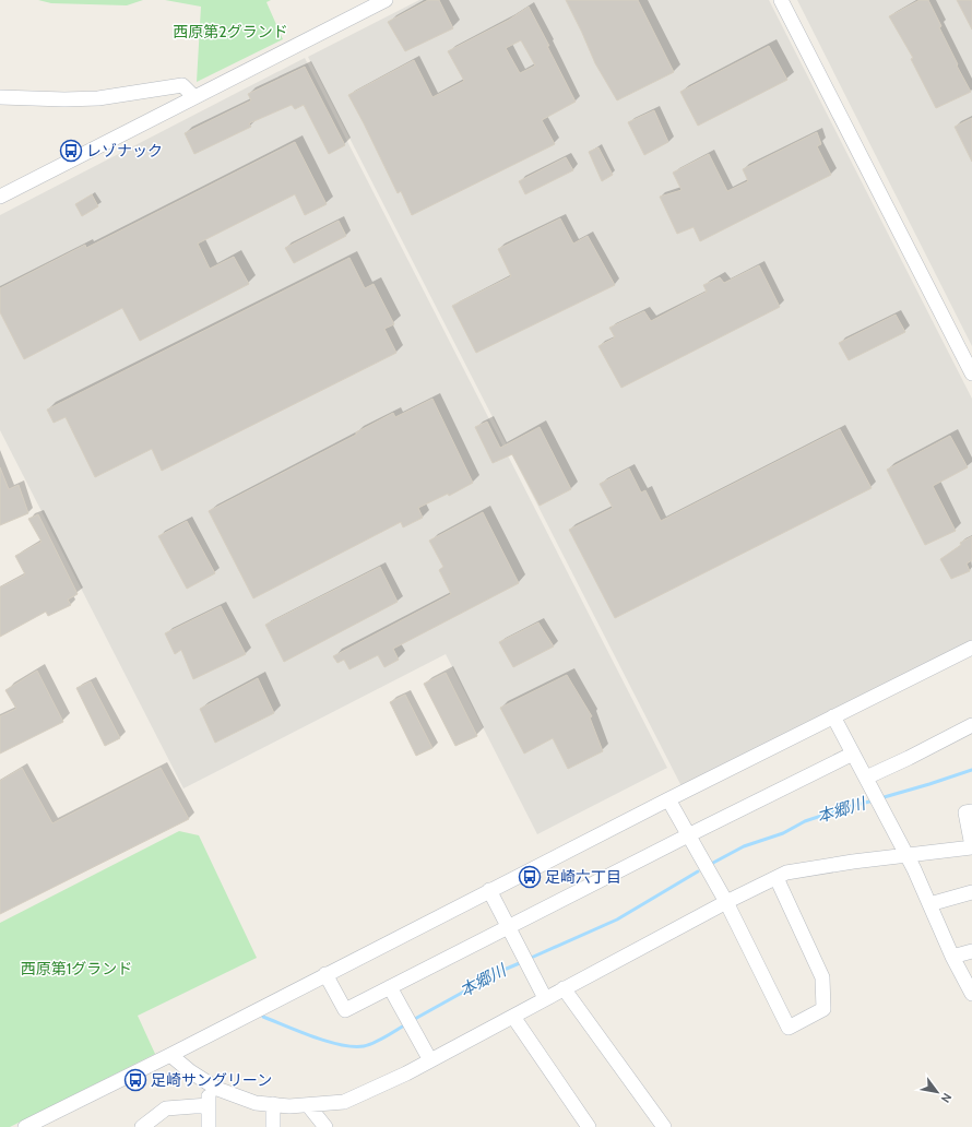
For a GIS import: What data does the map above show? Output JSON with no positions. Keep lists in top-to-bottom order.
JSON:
{
  "water": ["本郷川"],
  "parks": ["西原第2グランド", "西原第1グランド"],
  "places": {
    "bus stop": ["レゾナック", "足崎六丁目", "足崎サングリーン"]
  },
  "north": "bottom right"
}
